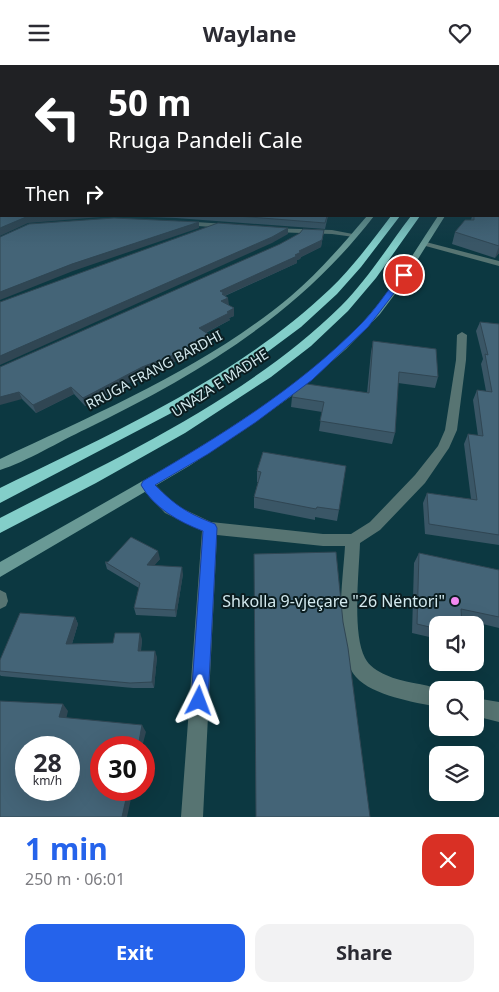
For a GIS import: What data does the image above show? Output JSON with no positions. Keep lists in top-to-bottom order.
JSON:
{
  "streets": {
    "highway": ["UNAZA E MADHE"],
    "main road": ["RRUGA FRANG BARDHI"]
  },
  "places": ["Shkolla 9-vjeçare \"26 Nëntori\""],
  "page": {
    "header": "Waylane",
    "turn": ["50 m", "Rruga Pandeli Cale"],
    "then": "Then",
    "speed": "28 km/h",
    "limit": "30",
    "heading": ["1 min", "250 m · 06:01"],
    "buttons": ["Exit", "Share"]
  }
}
